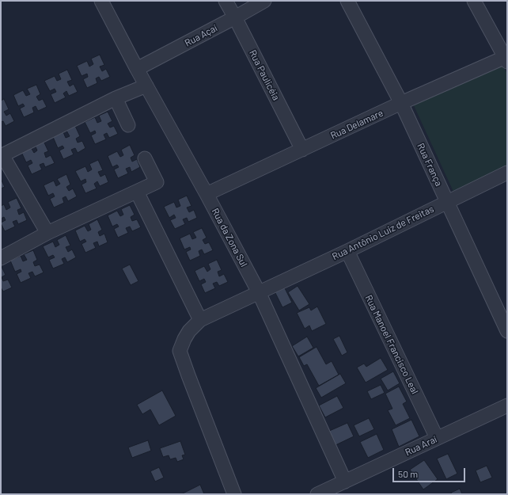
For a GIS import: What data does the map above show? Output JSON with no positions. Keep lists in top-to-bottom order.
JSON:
{
  "streets": {
    "street": [
      "Rua Açaí",
      "Rua Paulicéia",
      "Rua Delamare",
      "Rua França",
      "Rua Antônio Luiz de Freitas",
      "Rua da Zona Sul",
      "Rua Manoel Francisco Leal",
      "Rua Araí"
    ]
  },
  "crossings": [
    ["Rua Açaí", "Rua Paulicéia"],
    ["Rua Açaí", "Rua da Zona Sul"],
    ["Rua Paulicéia", "Rua Delamare"],
    ["Rua Delamare", "Rua França"],
    ["Rua Delamare", "Rua da Zona Sul"],
    ["Rua França", "Rua Antônio Luiz de Freitas"],
    ["Rua Antônio Luiz de Freitas", "Rua da Zona Sul"],
    ["Rua Antônio Luiz de Freitas", "Rua Manoel Francisco Leal"],
    ["Rua da Zona Sul", "Rua Araí"],
    ["Rua Manoel Francisco Leal", "Rua Araí"]
  ],
  "scale_bar": "50 m"
}
